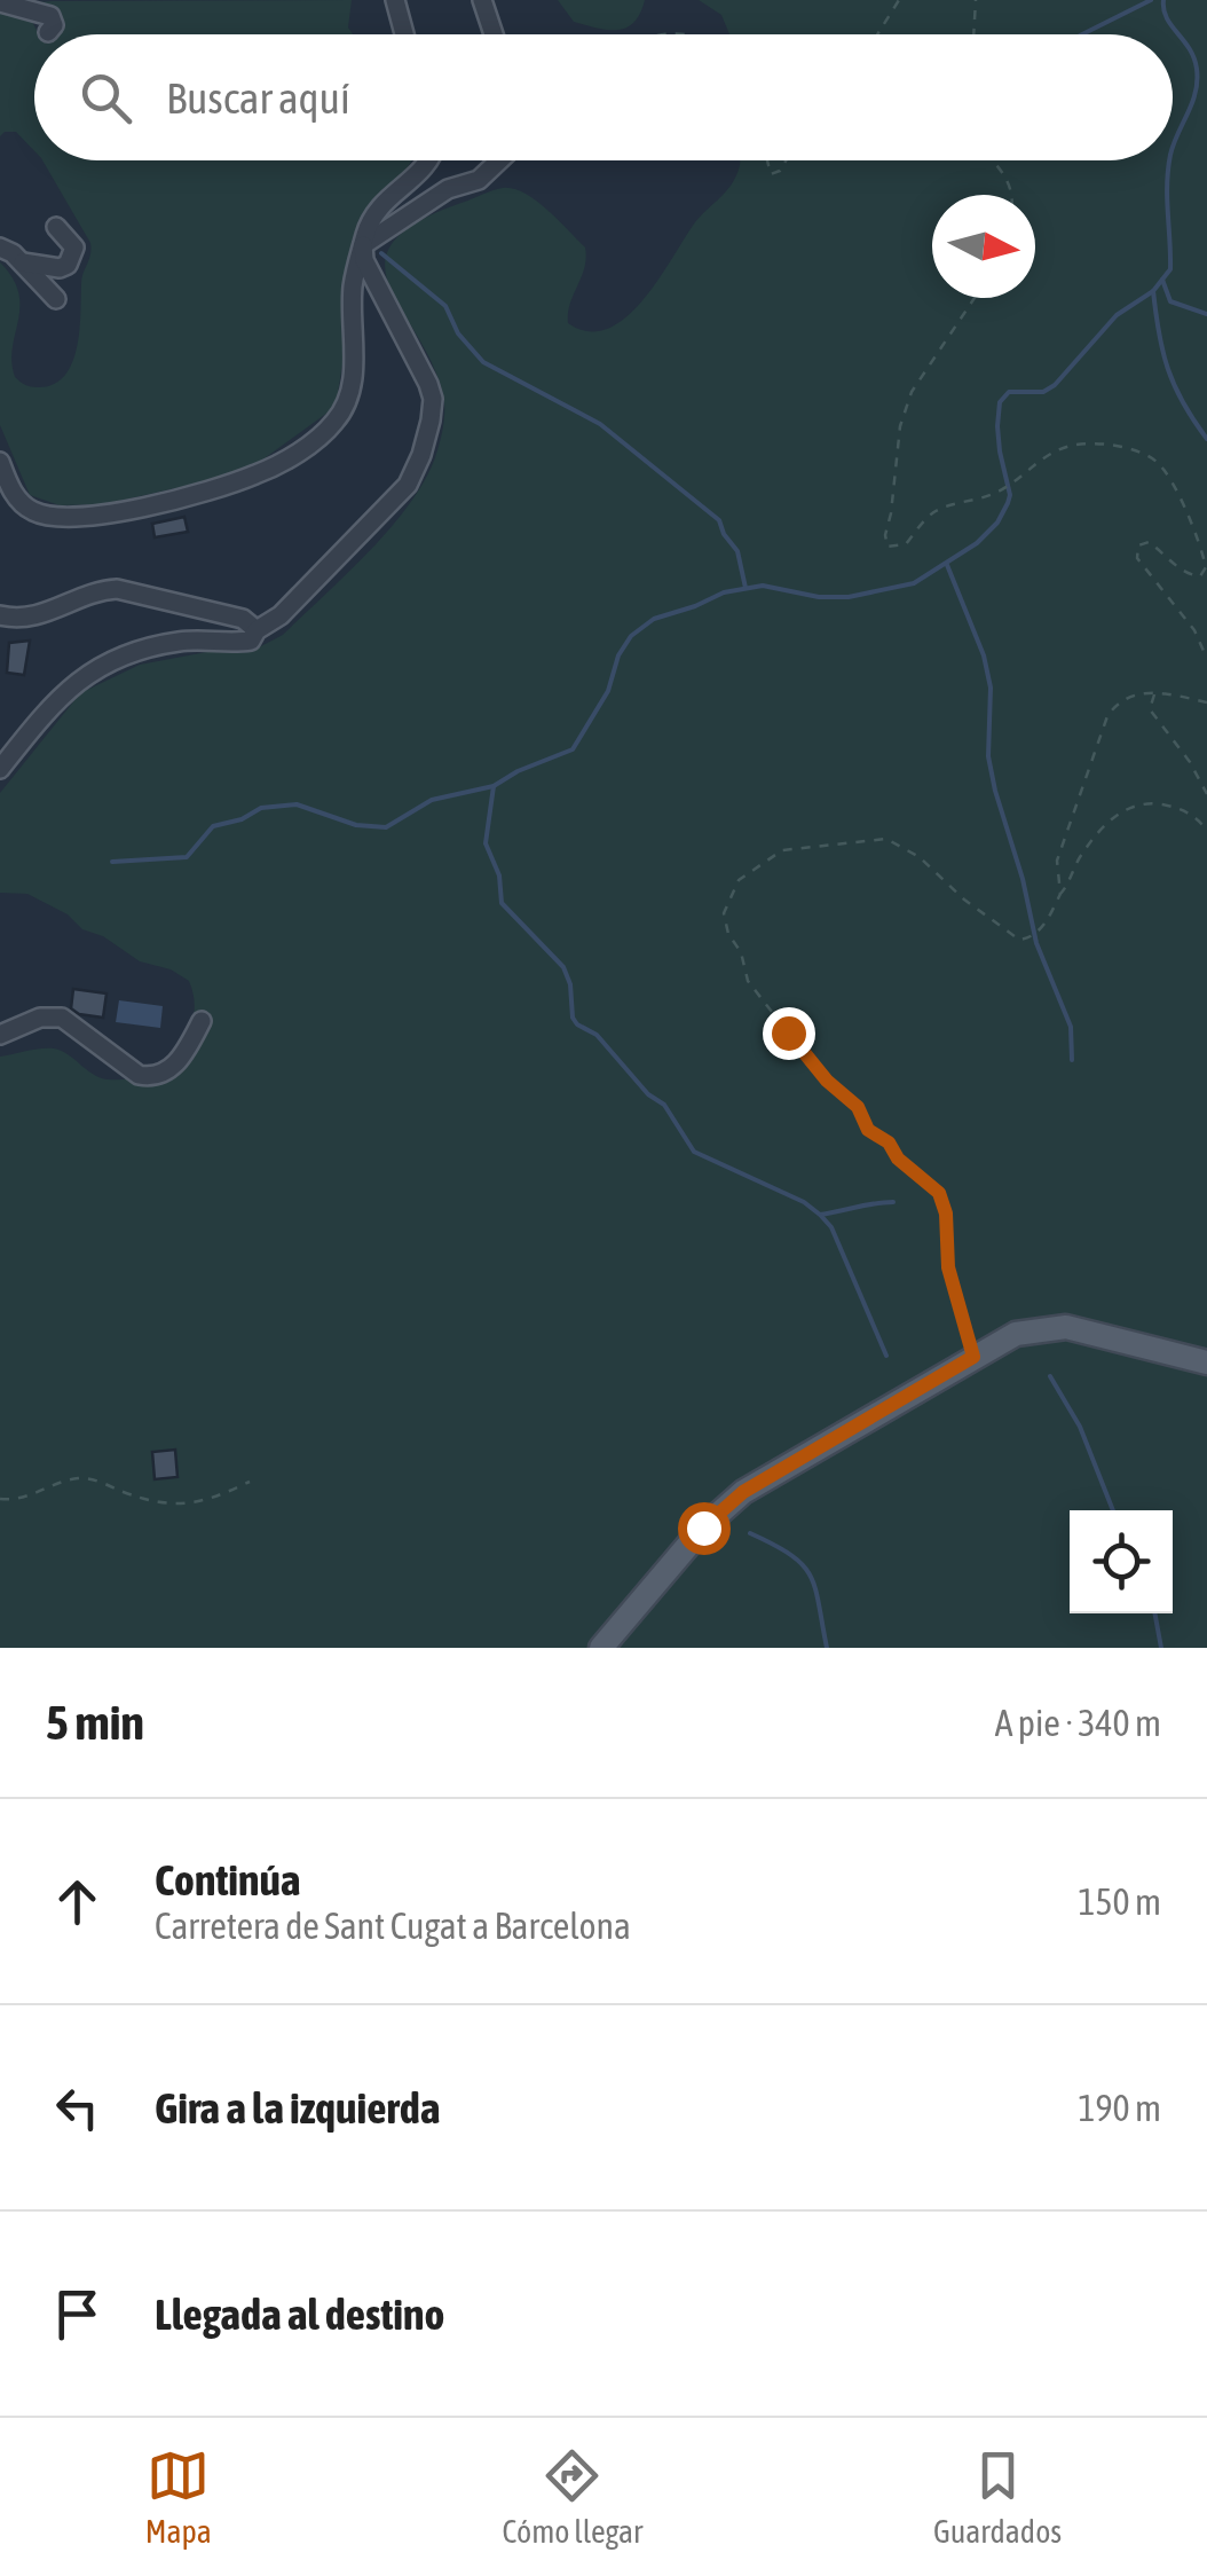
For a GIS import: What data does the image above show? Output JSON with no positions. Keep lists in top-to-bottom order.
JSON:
{
  "north": "right",
  "page": {
    "search": "Buscar aquí",
    "heading": ["5 min", "A pie · 340 m"],
    "list": [
      ["Continúa", "Carretera de Sant Cugat a Barcelona", "150 m"],
      ["Gira a la izquierda", "190 m"],
      "Llegada al destino"
    ],
    "nav": ["Mapa", "Cómo llegar", "Guardados"]
  }
}
